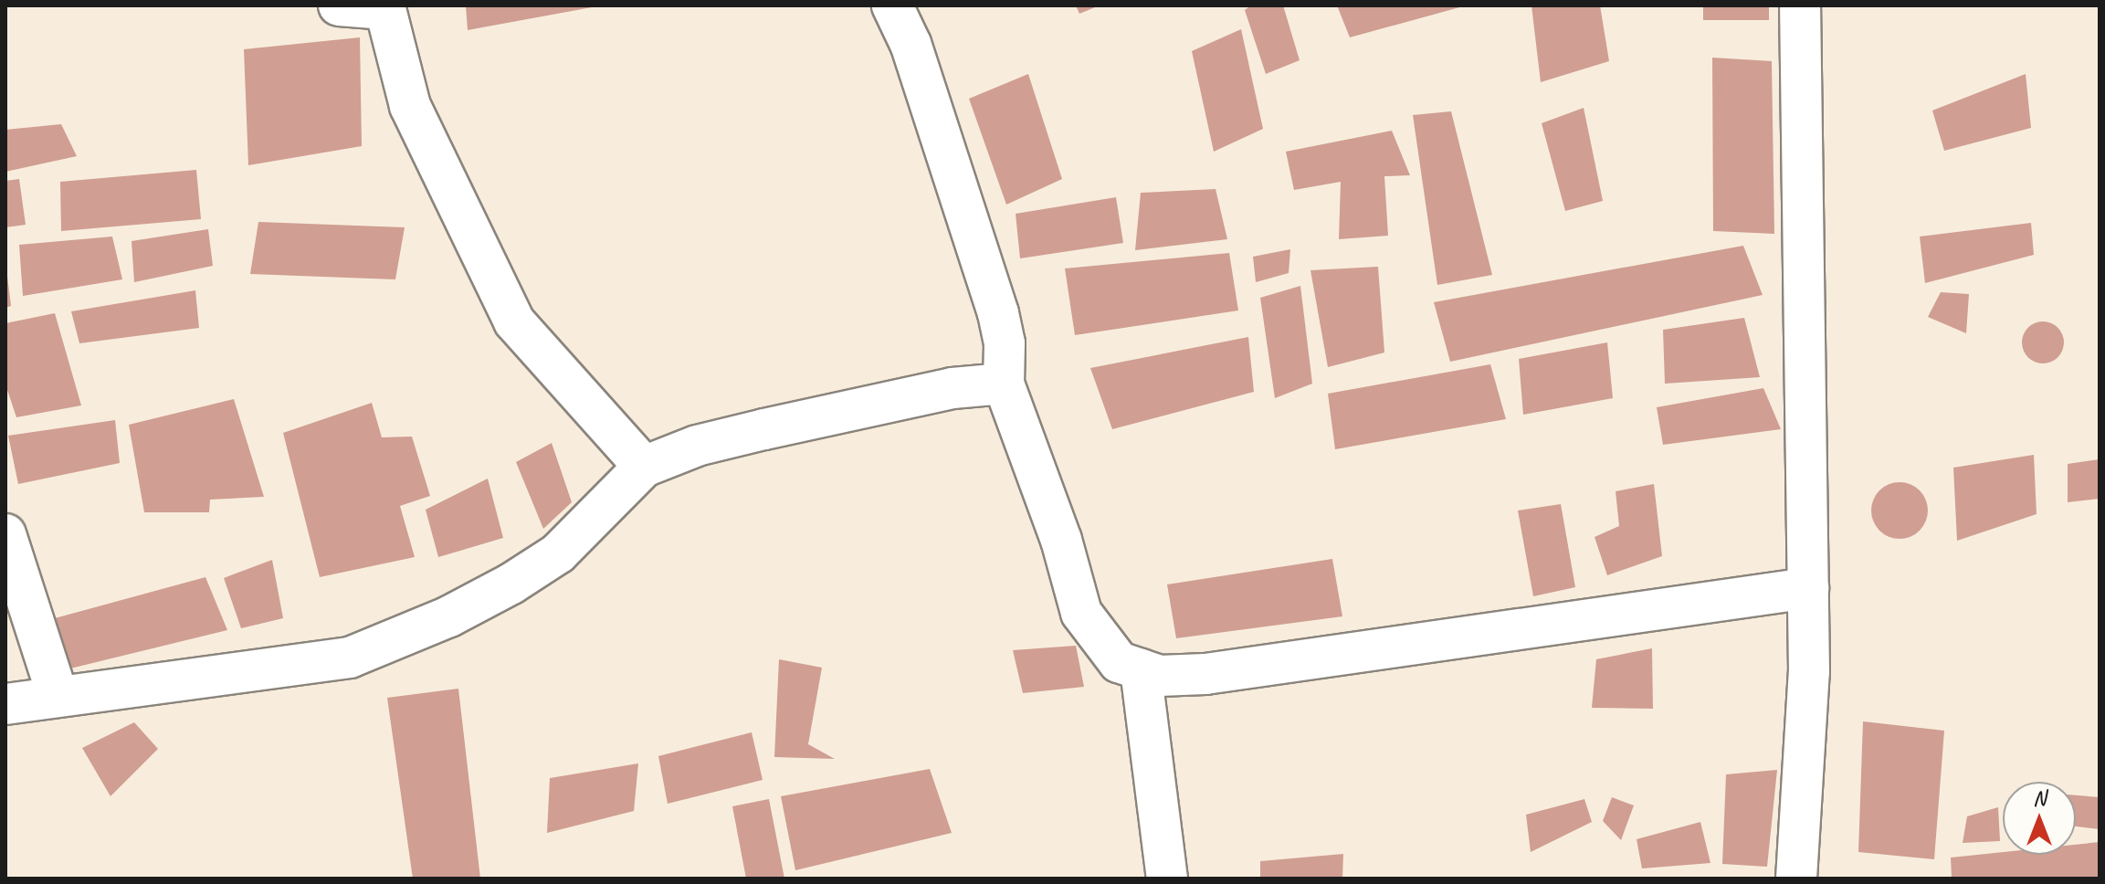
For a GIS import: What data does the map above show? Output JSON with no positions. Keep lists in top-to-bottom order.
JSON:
{
  "north": "top"
}
